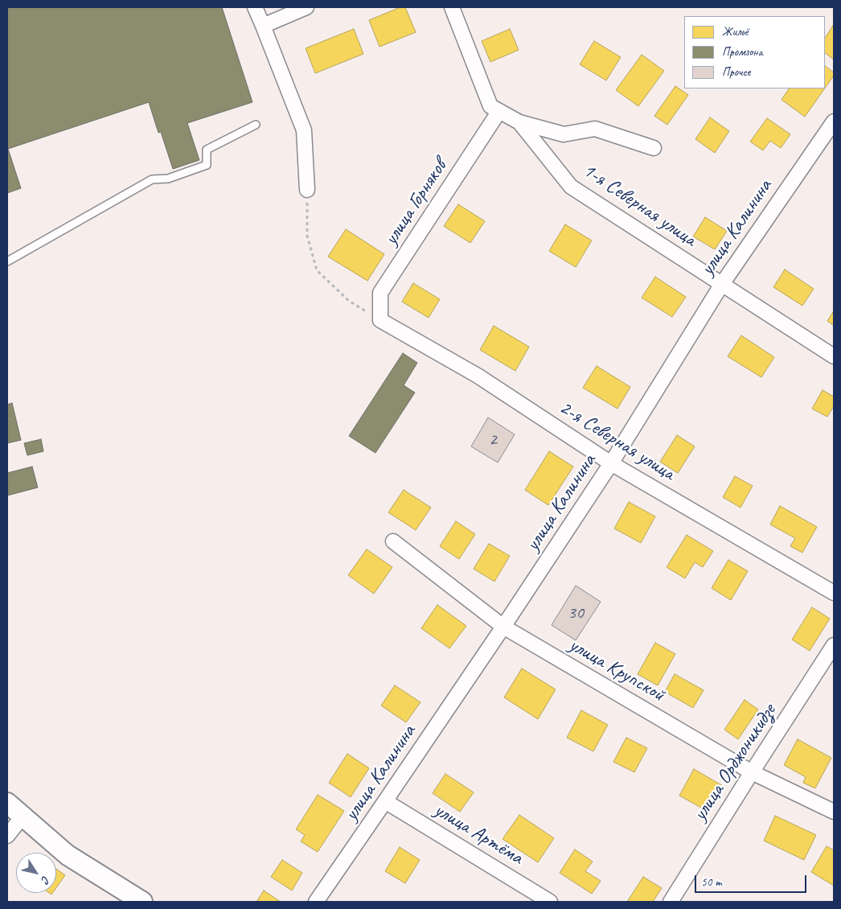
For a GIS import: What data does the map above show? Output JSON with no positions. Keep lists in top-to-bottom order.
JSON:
{
  "streets": {
    "street": [
      "улица Горняков",
      "1-я Северная улица",
      "улица Калинина",
      "2-я Северная улица",
      "улица Крупской",
      "улица Орджоникидзе",
      "улица Артёма"
    ]
  },
  "crossings": [
    ["улица Горняков", "1-я Северная улица"],
    ["улица Горняков", "2-я Северная улица"],
    ["1-я Северная улица", "улица Калинина"],
    ["улица Калинина", "2-я Северная улица"],
    ["улица Калинина", "улица Крупской"],
    ["улица Калинина", "улица Артёма"],
    ["улица Крупской", "улица Орджоникидзе"]
  ],
  "house_numbers": ["2", "30"],
  "legend": ["Жильё", "Промзона", "Прочее"],
  "scale_bar": "50 m",
  "north": "bottom right"
}
